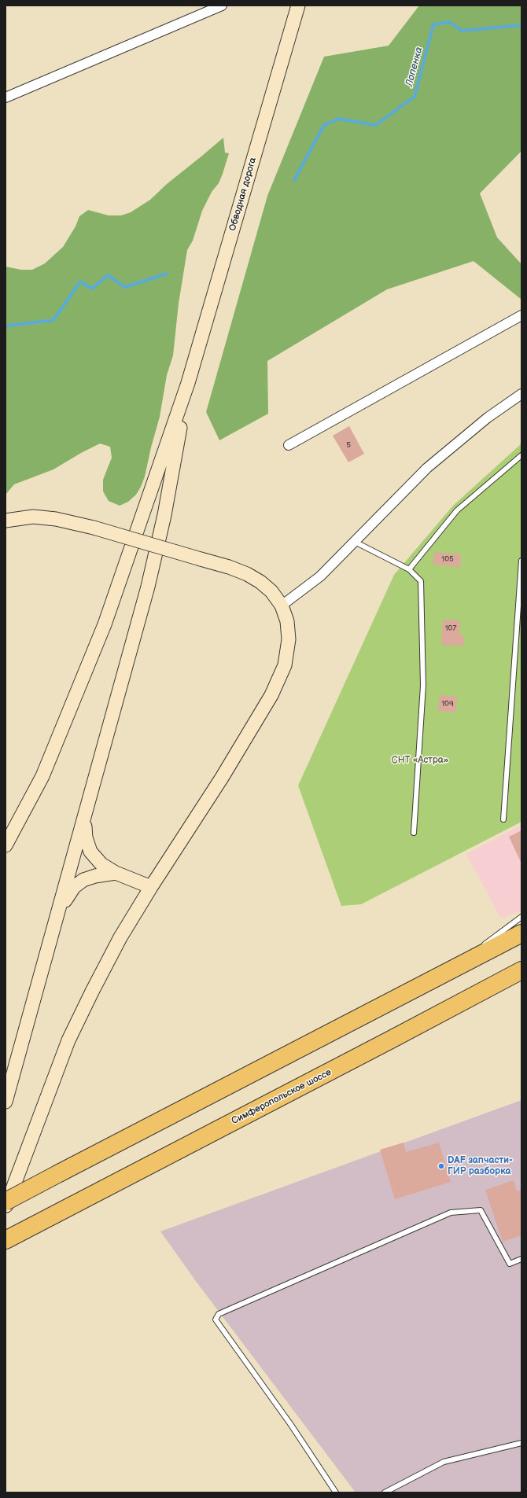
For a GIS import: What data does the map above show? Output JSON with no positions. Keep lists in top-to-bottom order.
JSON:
{
  "streets": {
    "highway": ["Симферопольское шоссе"],
    "main road": ["Обводная дорога"]
  },
  "water": ["Лопенка"],
  "parks": ["СНТ «Астра»"],
  "places": ["DAF запчасти- ГИР разборка"],
  "house_numbers": [
    "5",
    "105",
    "107",
    "109"
  ]
}
